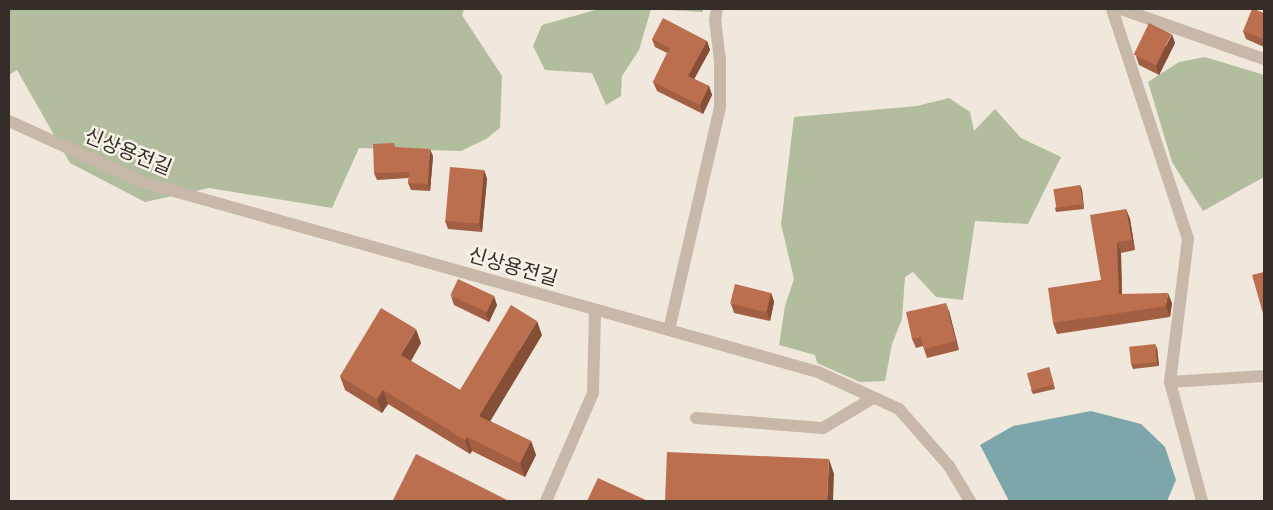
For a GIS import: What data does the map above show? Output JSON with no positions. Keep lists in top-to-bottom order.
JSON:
{
  "streets": {
    "street": ["신상용전길"]
  }
}
